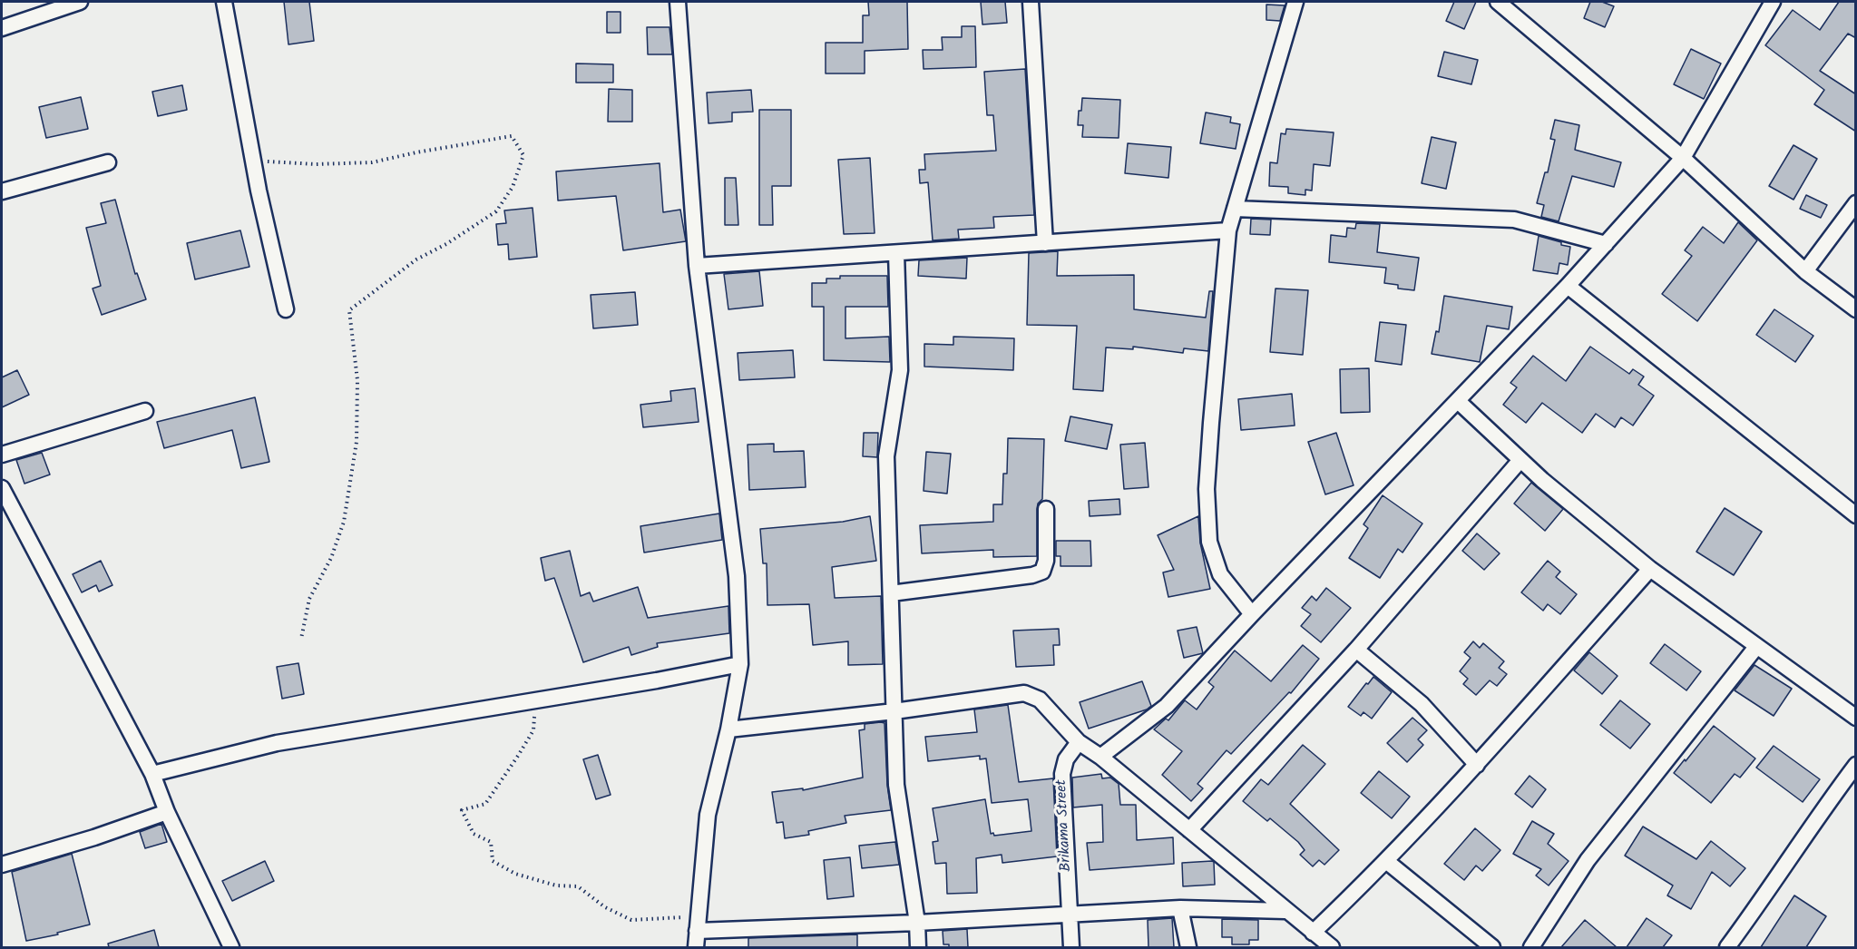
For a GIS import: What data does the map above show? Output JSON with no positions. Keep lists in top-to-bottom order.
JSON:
{
  "streets": {
    "street": ["Brikama Street"]
  }
}
